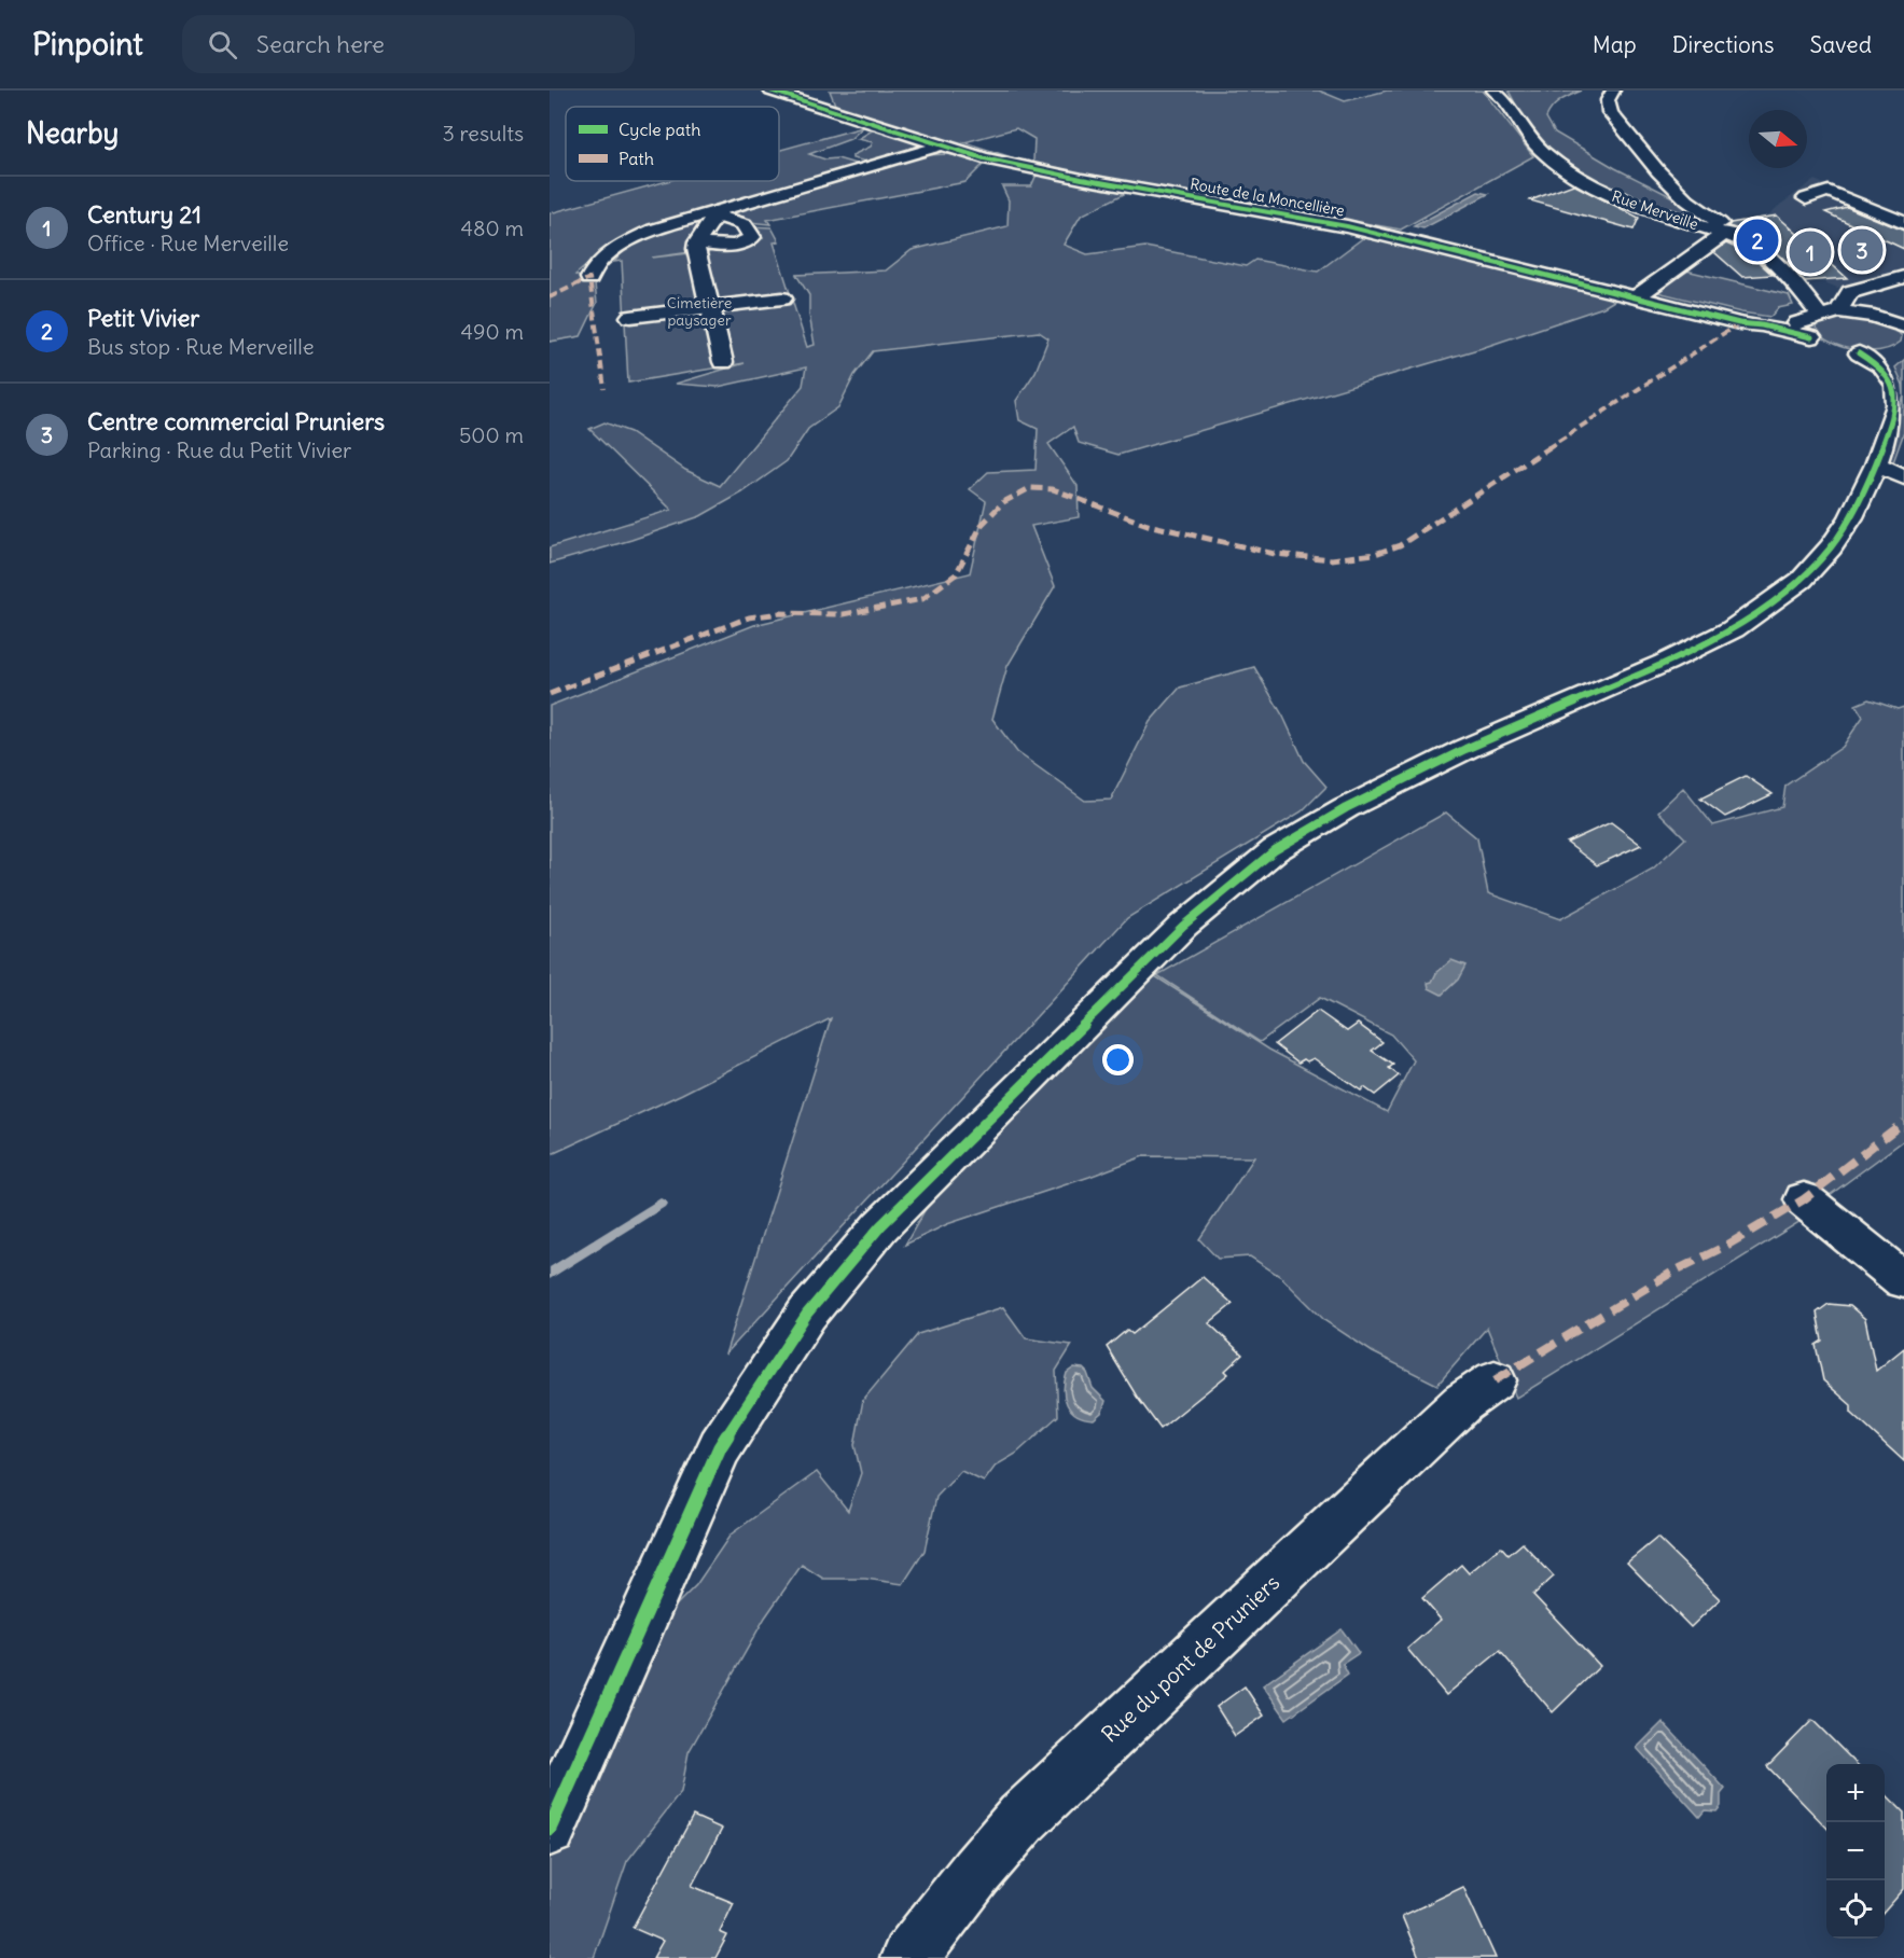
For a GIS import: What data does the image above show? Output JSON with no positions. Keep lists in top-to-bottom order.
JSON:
{
  "streets": {
    "street": ["Route de la Moncellière", "Rue Merveille", "Rue du pont de Pruniers"]
  },
  "parks": ["Cimetière paysager"],
  "legend": ["Cycle path", "Path"],
  "north": "right",
  "page": {
    "header": "Pinpoint",
    "search": "Search here",
    "nav": ["Map", "Directions", "Saved"],
    "heading": ["Nearby", "3 results"],
    "list": [
      {
        "mark": "1",
        "name": "Century 21",
        "note": "Office · Rue Merveille",
        "value": "480 m"
      },
      {
        "mark": "2",
        "name": "Petit Vivier",
        "note": "Bus stop · Rue Merveille",
        "value": "490 m"
      },
      {
        "mark": "3",
        "name": "Centre commercial Pruniers",
        "note": "Parking · Rue du Petit Vivier",
        "value": "500 m"
      }
    ],
    "pins": ["2", "3", "1"],
    "map_buttons": ["+", "−"]
  }
}
